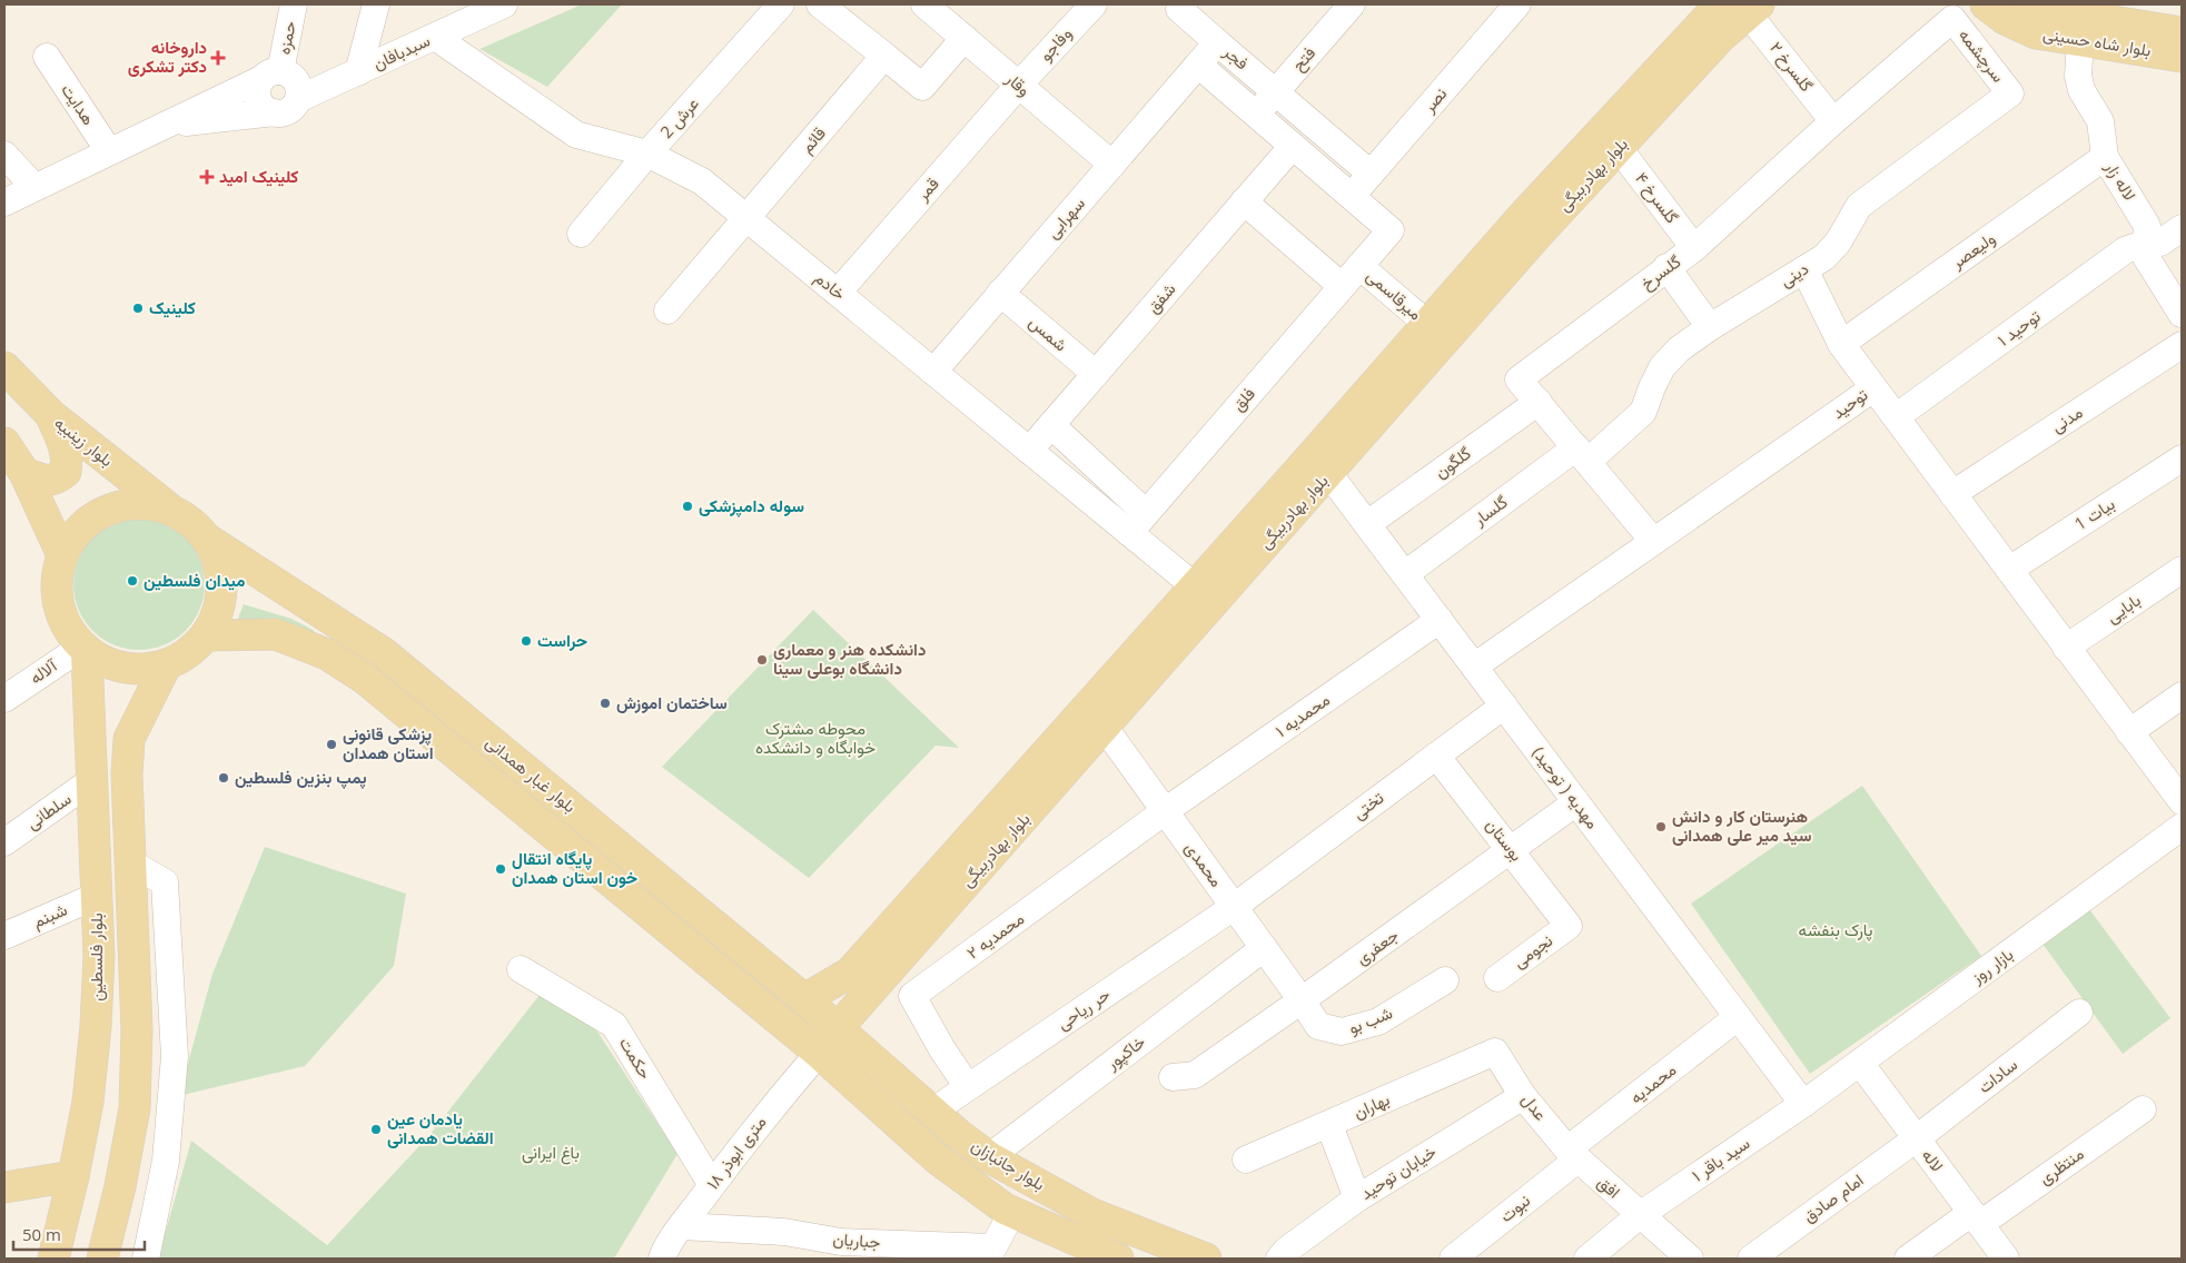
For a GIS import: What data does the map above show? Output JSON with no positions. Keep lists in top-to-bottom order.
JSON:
{
  "streets": {
    "main road": [
      "بلوار شاه حسینی",
      "بلوار بهادربیگی",
      "بلوار زینبیه",
      "بلوار غبار همدانی",
      "بلوار فلسطین",
      "بلوار جانبازان"
    ],
    "street": [
      "حمزه",
      "وفاجو",
      "سبدبافان",
      "سرچشمه",
      "فجر",
      "فتح",
      "گلسرخ ۲",
      "وقار",
      "نصر",
      "هدایت",
      "عرش 2",
      "قائم",
      "لاله زار",
      "قمر",
      "گلسرخ ۴",
      "سهرابی",
      "ولیعصر",
      "گلسرخ",
      "دینی",
      "خادم",
      "میرقاسمی",
      "شفق",
      "توحید ۱",
      "شمس",
      "فلق",
      "توحید",
      "مدنی",
      "گلگون",
      "گلسار",
      "بیات 1",
      "بابایی",
      "آلاله",
      "محمدیه ۱",
      "مهدیه ( توحید)",
      "تختی",
      "سلطانی",
      "بوستان",
      "محمدی",
      "شبنم",
      "محمدیه ۲",
      "جعفری",
      "نجومی",
      "بازار روز",
      "حر ریاحی",
      "شب بو",
      "خاکپور",
      "حکمت",
      "سادات",
      "محمدیه",
      "بهاران",
      "عدل",
      "۱۸ متری ابوذر",
      "سید باقر ۱",
      "لاله",
      "منتظری",
      "خیابان توحید",
      "افق",
      "امام صادق",
      "نبوت",
      "جباریان"
    ]
  },
  "crossings": [
    ["حمزه", "سبدبافان"],
    ["بلوار شاه حسینی", "لاله زار"],
    ["وفاجو", "وقار"],
    ["وفاجو", "قمر"],
    ["سبدبافان", "خادم"],
    ["سرچشمه", "گلسرخ"],
    ["سرچشمه", "دینی"],
    ["فجر", "فتح"],
    ["فجر", "نصر"],
    ["فجر", "سهرابی"],
    ["فجر", "شفق"],
    ["فجر", "فلق"],
    ["گلسرخ ۲", "بلوار بهادربیگی"],
    ["گلسرخ ۲", "گلسرخ"],
    ["وقار", "قمر"],
    ["وقار", "سهرابی"],
    ["نصر", "فلق"],
    ["عرش 2", "خادم"],
    ["قائم", "خادم"],
    ["بلوار بهادربیگی", "گلسرخ ۴"],
    ["بلوار بهادربیگی", "خادم"],
    ["بلوار بهادربیگی", "میرقاسمی"],
    ["بلوار بهادربیگی", "بلوار غبار همدانی"],
    ["بلوار بهادربیگی", "مهدیه ( توحید)"],
    ["بلوار بهادربیگی", "محمدی"],
    ["بلوار بهادربیگی", "بلوار جانبازان"],
    ["لاله زار", "ولیعصر"],
    ["لاله زار", "توحید ۱"],
    ["قمر", "خادم"],
    ["گلسرخ ۴", "گلسرخ"],
    ["سهرابی", "خادم"],
    ["سهرابی", "شمس"],
    ["گلسرخ", "دینی"],
    ["گلسرخ", "توحید"],
    ["گلسرخ", "گلگون"],
    ["گلسرخ", "گلسار"],
    ["دینی", "گلسار"],
    ["خادم", "شفق"],
    ["خادم", "فلق"],
    ["میرقاسمی", "فلق"],
    ["شفق", "شمس"],
    ["توحید ۱", "توحید"],
    ["توحید", "مدنی"],
    ["توحید", "بیات 1"],
    ["توحید", "بابایی"],
    ["توحید", "مهدیه ( توحید)"],
    ["بلوار زینبیه", "آلاله"],
    ["بلوار زینبیه", "بلوار غبار همدانی"],
    ["بلوار زینبیه", "بلوار فلسطین"],
    ["گلگون", "مهدیه ( توحید)"],
    ["گلسار", "مهدیه ( توحید)"],
    ["آلاله", "بلوار غبار همدانی"],
    ["آلاله", "بلوار فلسطین"],
    ["محمدیه ۱", "مهدیه ( توحید)"],
    ["محمدیه ۱", "محمدی"],
    ["محمدیه ۱", "محمدیه ۲"],
    ["بلوار غبار همدانی", "بلوار فلسطین"],
    ["بلوار غبار همدانی", "۱۸ متری ابوذر"],
    ["بلوار غبار همدانی", "بلوار جانبازان"],
    ["مهدیه ( توحید)", "تختی"],
    ["مهدیه ( توحید)", "جعفری"],
    ["مهدیه ( توحید)", "بازار روز"],
    ["مهدیه ( توحید)", "محمدیه"],
    ["مهدیه ( توحید)", "سید باقر ۱"],
    ["تختی", "بوستان"],
    ["تختی", "محمدی"],
    ["تختی", "حر ریاحی"],
    ["سلطانی", "بلوار فلسطین"],
    ["بوستان", "جعفری"],
    ["بوستان", "نجومی"],
    ["محمدی", "محمدیه ۲"],
    ["محمدی", "جعفری"],
    ["محمدی", "حر ریاحی"],
    ["محمدی", "شب بو"],
    ["محمدی", "خاکپور"],
    ["شبنم", "بلوار فلسطین"],
    ["محمدیه ۲", "حر ریاحی"],
    ["جعفری", "شب بو"],
    ["بازار روز", "سید باقر ۱"],
    ["بازار روز", "لاله"],
    ["حر ریاحی", "بلوار جانبازان"],
    ["خاکپور", "بلوار جانبازان"],
    ["حکمت", "۱۸ متری ابوذر"],
    ["سادات", "لاله"],
    ["سادات", "امام صادق"],
    ["محمدیه", "عدل"],
    ["محمدیه", "افق"],
    ["محمدیه", "نبوت"],
    ["بهاران", "عدل"],
    ["عدل", "خیابان توحید"],
    ["عدل", "افق"],
    ["عدل", "نبوت"],
    ["۱۸ متری ابوذر", "بلوار جانبازان"],
    ["۱۸ متری ابوذر", "جباریان"],
    ["سید باقر ۱", "افق"],
    ["لاله", "منتظری"],
    ["لاله", "امام صادق"],
    ["بلوار جانبازان", "جباریان"],
    ["افق", "نبوت"]
  ],
  "parks": ["محوطه مشترک خوابگاه و دانشکده", "پارک بنفشه", "باغ ایرانی"],
  "places": {
    "health": ["داروخانه دکتر تشکری", "کلینیک امید"],
    "other": [
      "کلینیک",
      "سوله دامپزشکی",
      "میدان فلسطین",
      "حراست",
      "دانشکده هنر و معماری دانشگاه بوعلی سینا",
      "ساختمان اموزش",
      "پزشکی قانونی استان همدان",
      "پمپ بنزین فلسطین",
      "هنرستان کار و دانش سید میر علی همدانی",
      "پایگاه انتقال خون استان همدان",
      "یادمان عین القضات همدانی"
    ]
  },
  "scale_bar": "50 m"
}
